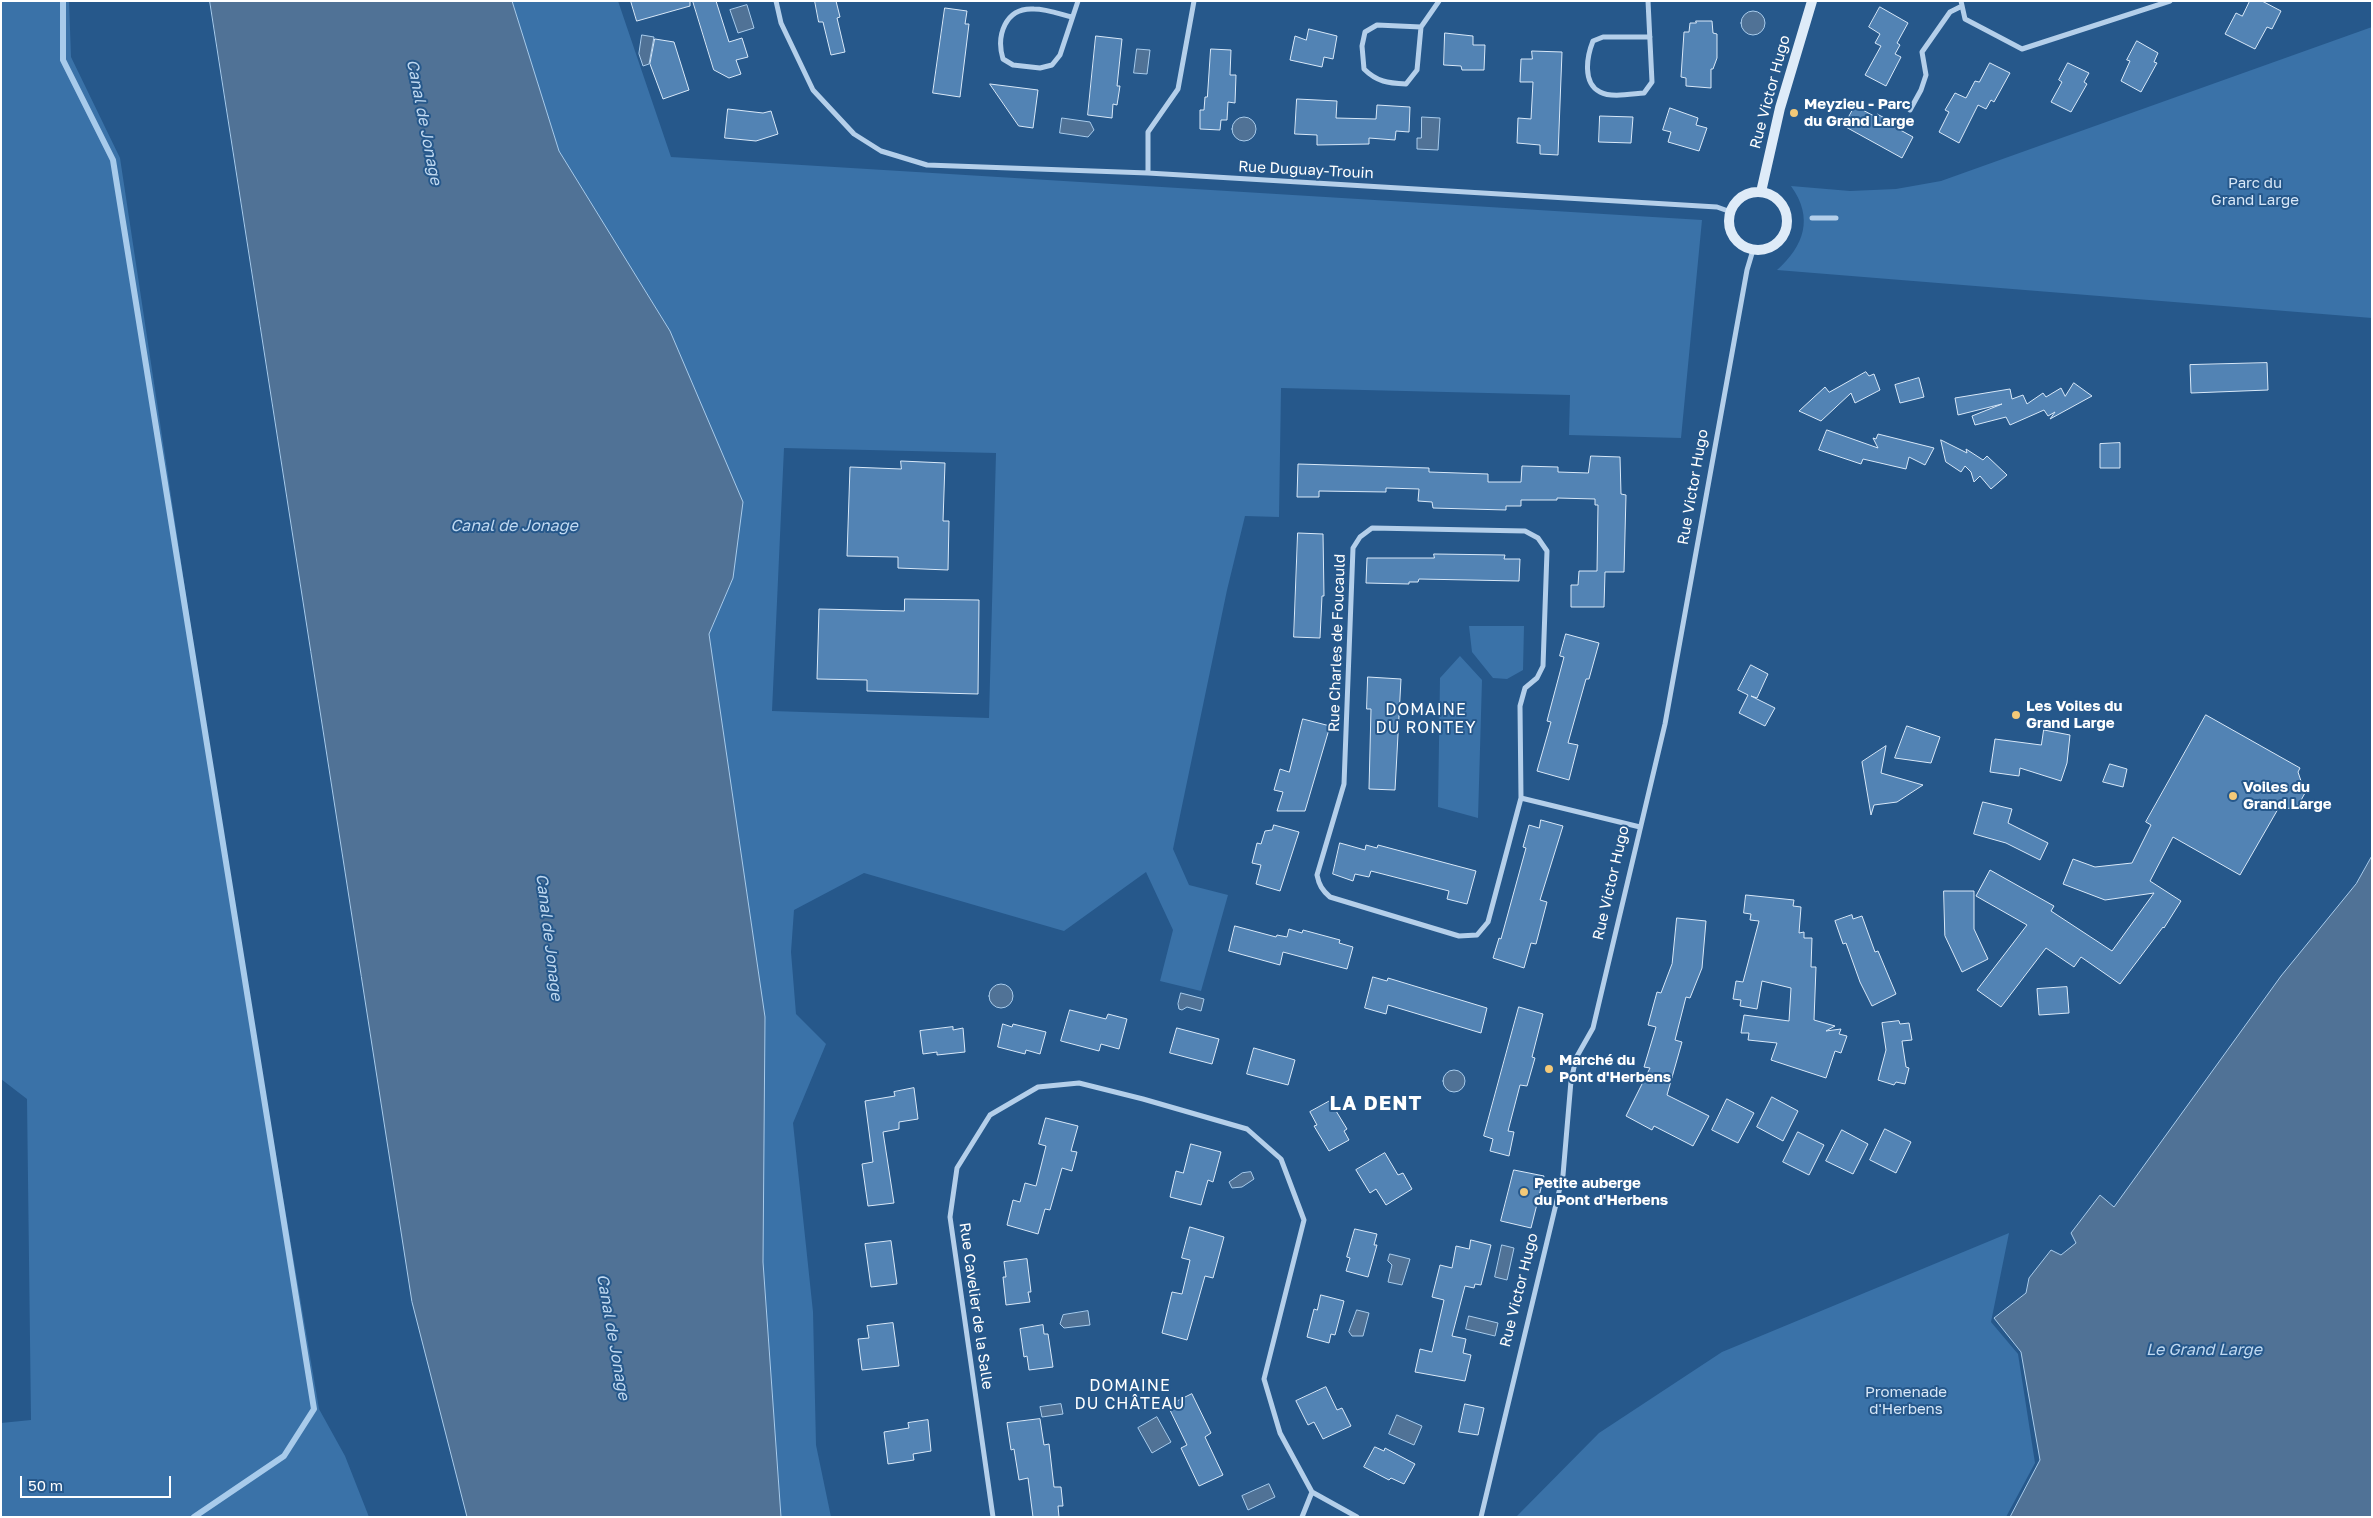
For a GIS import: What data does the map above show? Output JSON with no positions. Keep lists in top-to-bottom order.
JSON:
{
  "streets": {
    "street": [
      "Rue Victor Hugo",
      "Rue Duguay-Trouin",
      "Rue Charles de Foucauld",
      "Rue Cavelier de la Salle"
    ]
  },
  "crossings": [
    ["Rue Victor Hugo", "Rue Duguay-Trouin"]
  ],
  "districts": ["DOMAINE DU RONTEY", "LA DENT", "DOMAINE DU CHÂTEAU"],
  "water": ["Canal de Jonage", "Le Grand Large"],
  "parks": ["Parc du Grand Large", "Promenade d'Herbens"],
  "places": [
    "Meyzieu - Parc du Grand Large",
    "Les Voiles du Grand Large",
    "Voiles du Grand Large",
    "Marché du Pont d'Herbens",
    "Petite auberge du Pont d'Herbens"
  ],
  "scale_bar": "50 m"
}
